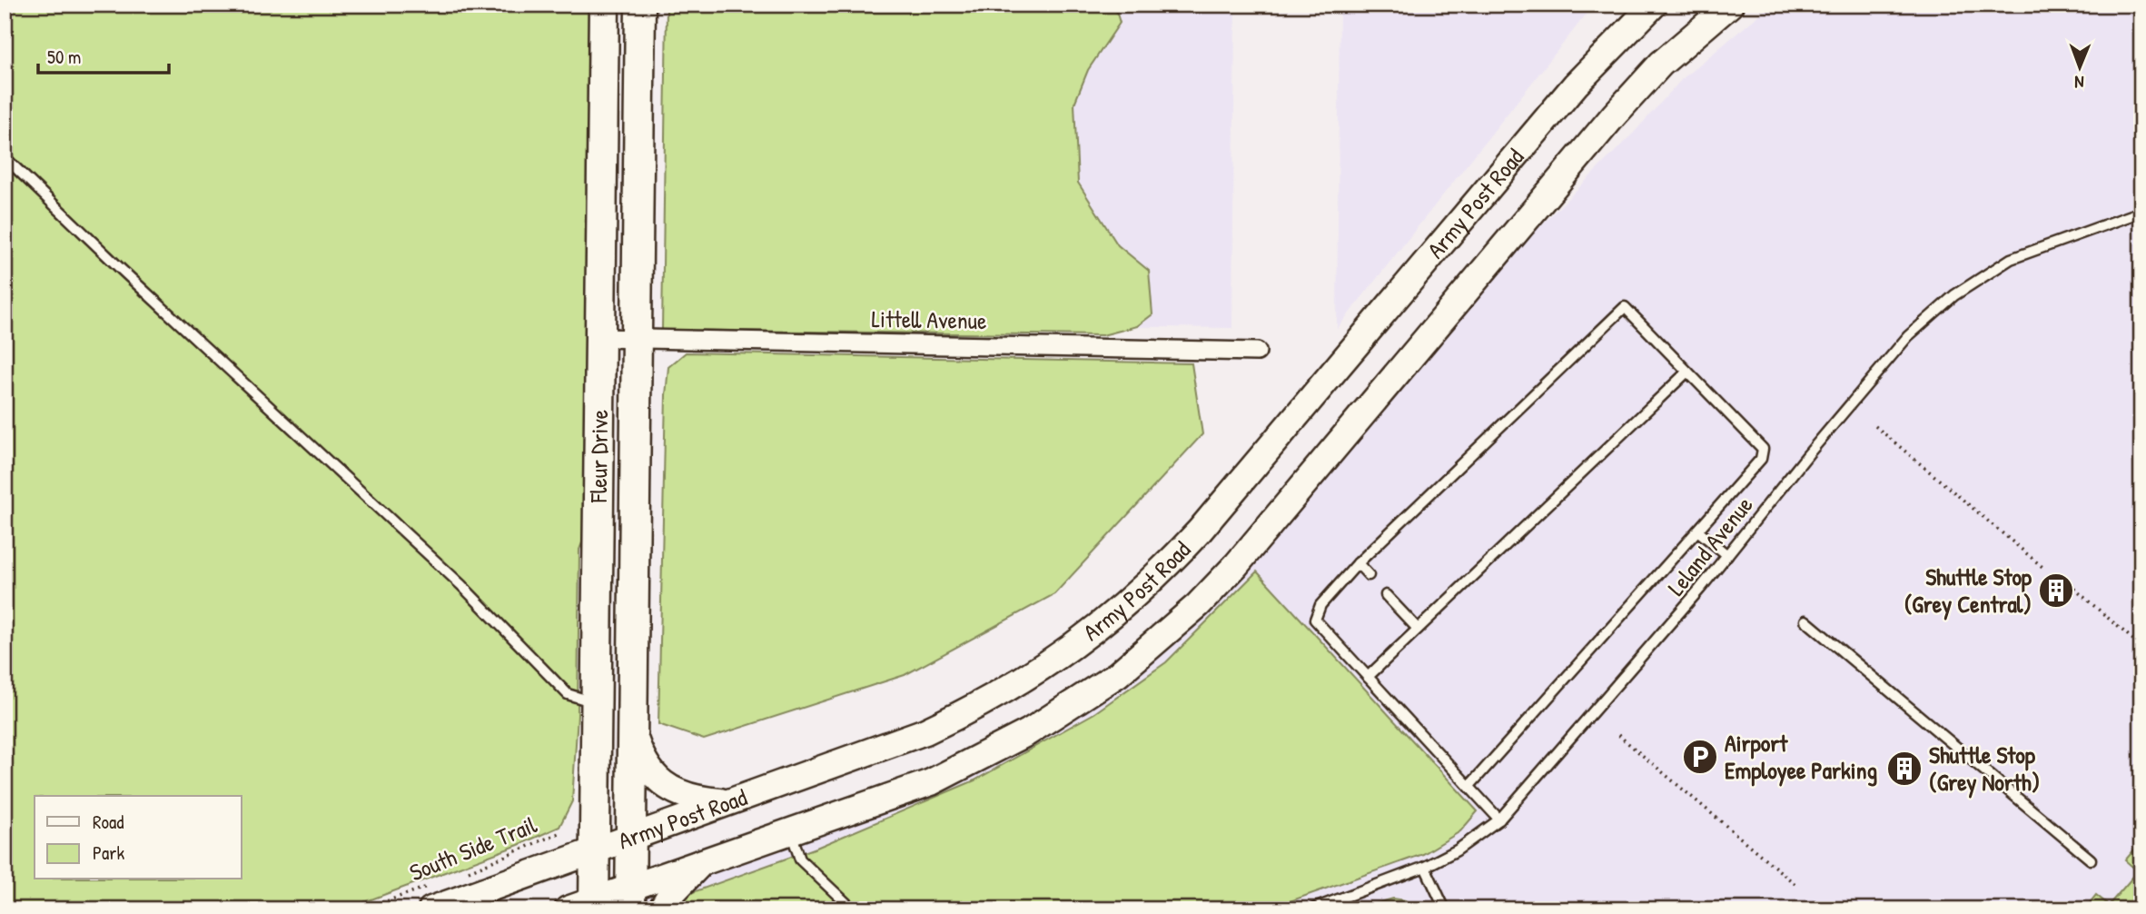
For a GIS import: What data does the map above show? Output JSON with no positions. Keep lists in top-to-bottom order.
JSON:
{
  "streets": {
    "main road": ["Army Post Road", "Fleur Drive"],
    "street": ["Littell Avenue"],
    "lane": ["Leland Avenue"],
    "path": ["South Side Trail"]
  },
  "crossings": [
    ["Army Post Road", "Fleur Drive"],
    ["Army Post Road", "South Side Trail"],
    ["Littell Avenue", "Fleur Drive"]
  ],
  "places": {
    "building": ["Shuttle Stop (Grey Central)", "Shuttle Stop (Grey North)"],
    "parking": ["Airport Employee Parking"]
  },
  "legend": ["Road", "Park"],
  "scale_bar": "50 m",
  "north": "bottom"
}
